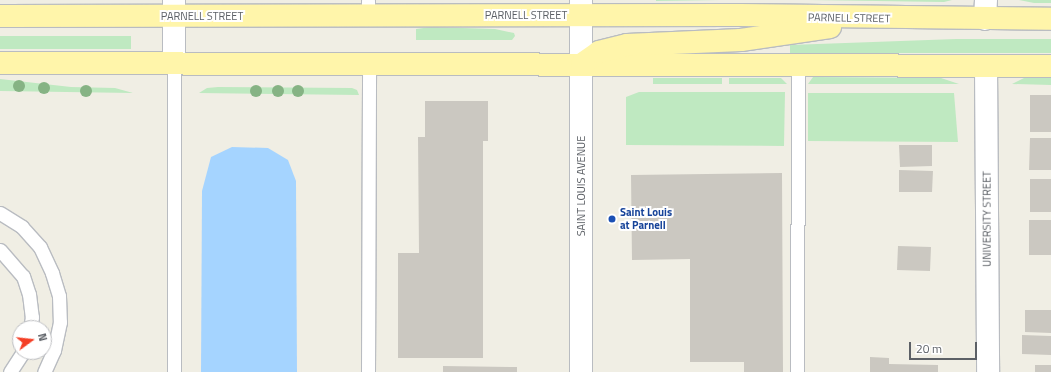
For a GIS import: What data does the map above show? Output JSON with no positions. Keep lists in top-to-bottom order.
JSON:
{
  "streets": {
    "main road": ["PARNELL STREET"],
    "street": ["SAINT LOUIS AVENUE", "UNIVERSITY STREET"]
  },
  "crossings": [
    ["PARNELL STREET", "SAINT LOUIS AVENUE"]
  ],
  "places": ["Saint Louis at Parnell"],
  "scale_bar": "20 m",
  "north": "right"
}
